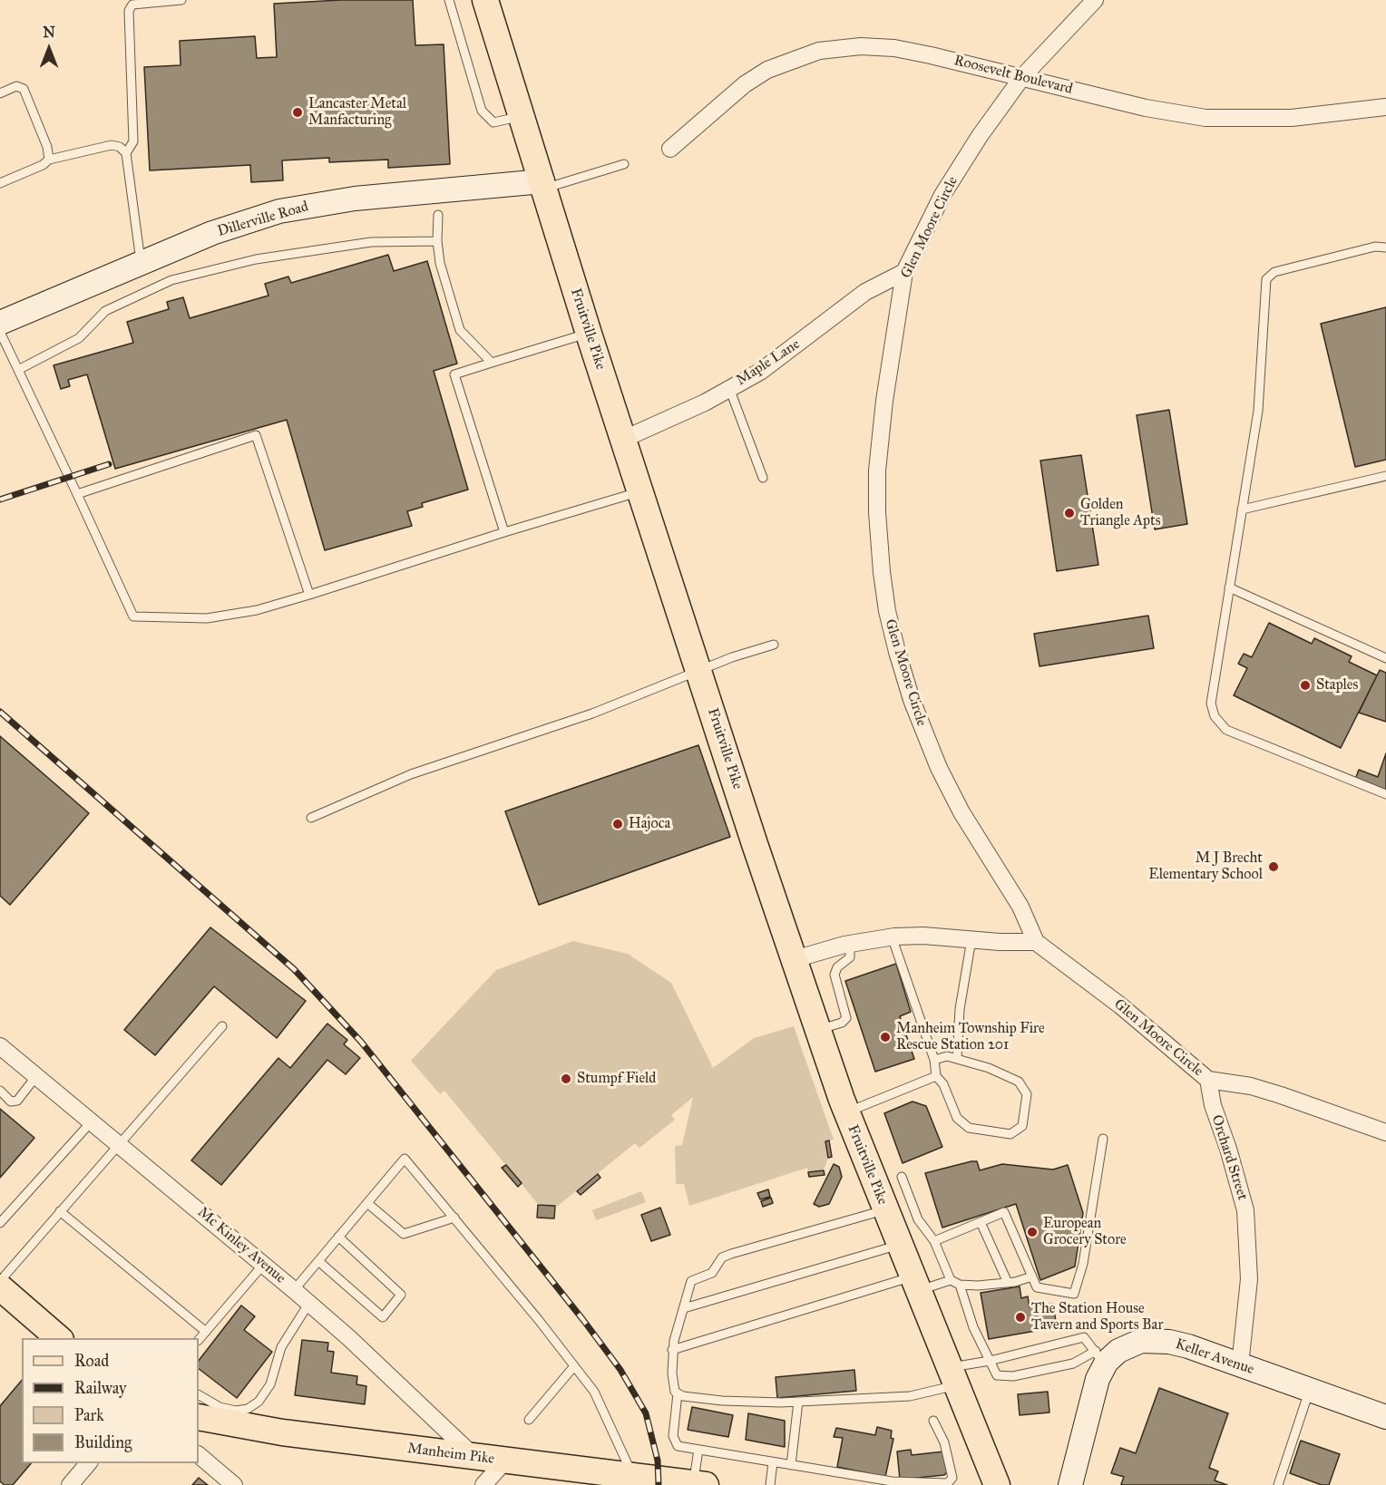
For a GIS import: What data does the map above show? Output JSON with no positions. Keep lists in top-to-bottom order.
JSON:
{
  "streets": {
    "main road": [
      "Dillerville Road",
      "Fruitville Pike",
      "Keller Avenue",
      "Manheim Pike"
    ],
    "street": [
      "Roosevelt Boulevard",
      "Glen Moore Circle",
      "Maple Lane",
      "Orchard Street",
      "Mc Kinley Avenue"
    ]
  },
  "crossings": [
    ["Roosevelt Boulevard", "Glen Moore Circle"],
    ["Dillerville Road", "Fruitville Pike"],
    ["Glen Moore Circle", "Maple Lane"],
    ["Glen Moore Circle", "Orchard Street"],
    ["Fruitville Pike", "Maple Lane"],
    ["Orchard Street", "Keller Avenue"],
    ["Mc Kinley Avenue", "Manheim Pike"]
  ],
  "places": [
    "Lancaster Metal Manfacturing",
    "Golden Triangle Apts",
    "Staples",
    "Hajoca",
    "M J Brecht Elementary School",
    "Manheim Township Fire Rescue Station 201",
    "Stumpf Field",
    "European Grocery Store",
    "The Station House Tavern and Sports Bar"
  ],
  "legend": [
    "Road",
    "Railway",
    "Park",
    "Building"
  ],
  "north": "top"
}
